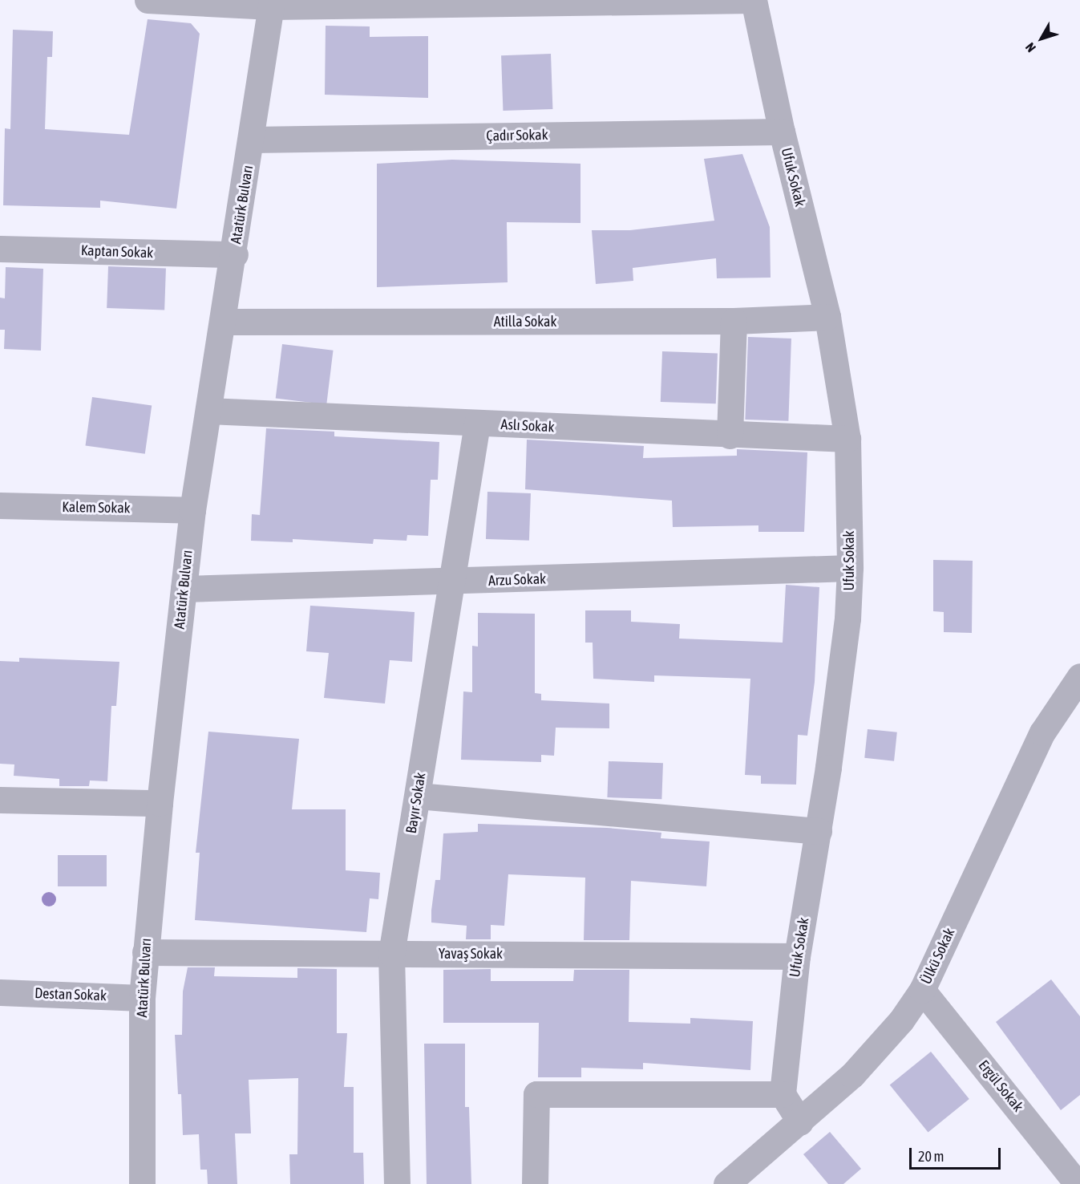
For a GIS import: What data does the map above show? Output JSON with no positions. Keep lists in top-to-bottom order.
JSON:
{
  "streets": {
    "street": [
      "Çadır Sokak",
      "Ufuk Sokak",
      "Atatürk Bulvarı",
      "Kaptan Sokak",
      "Atilla Sokak",
      "Aslı Sokak",
      "Kalem Sokak",
      "Arzu Sokak",
      "Bayır Sokak",
      "Yavaş Sokak",
      "Ülkü Sokak",
      "Destan Sokak",
      "Ergül Sokak"
    ]
  },
  "crossings": [
    ["Çadır Sokak", "Ufuk Sokak"],
    ["Çadır Sokak", "Atatürk Bulvarı"],
    ["Ufuk Sokak", "Atilla Sokak"],
    ["Ufuk Sokak", "Aslı Sokak"],
    ["Ufuk Sokak", "Arzu Sokak"],
    ["Ufuk Sokak", "Yavaş Sokak"],
    ["Atatürk Bulvarı", "Kaptan Sokak"],
    ["Atatürk Bulvarı", "Atilla Sokak"],
    ["Atatürk Bulvarı", "Aslı Sokak"],
    ["Atatürk Bulvarı", "Kalem Sokak"],
    ["Atatürk Bulvarı", "Arzu Sokak"],
    ["Atatürk Bulvarı", "Yavaş Sokak"],
    ["Atatürk Bulvarı", "Destan Sokak"],
    ["Aslı Sokak", "Bayır Sokak"],
    ["Arzu Sokak", "Bayır Sokak"],
    ["Bayır Sokak", "Yavaş Sokak"],
    ["Ülkü Sokak", "Ergül Sokak"]
  ],
  "scale_bar": "20 m",
  "north": "bottom left"
}
